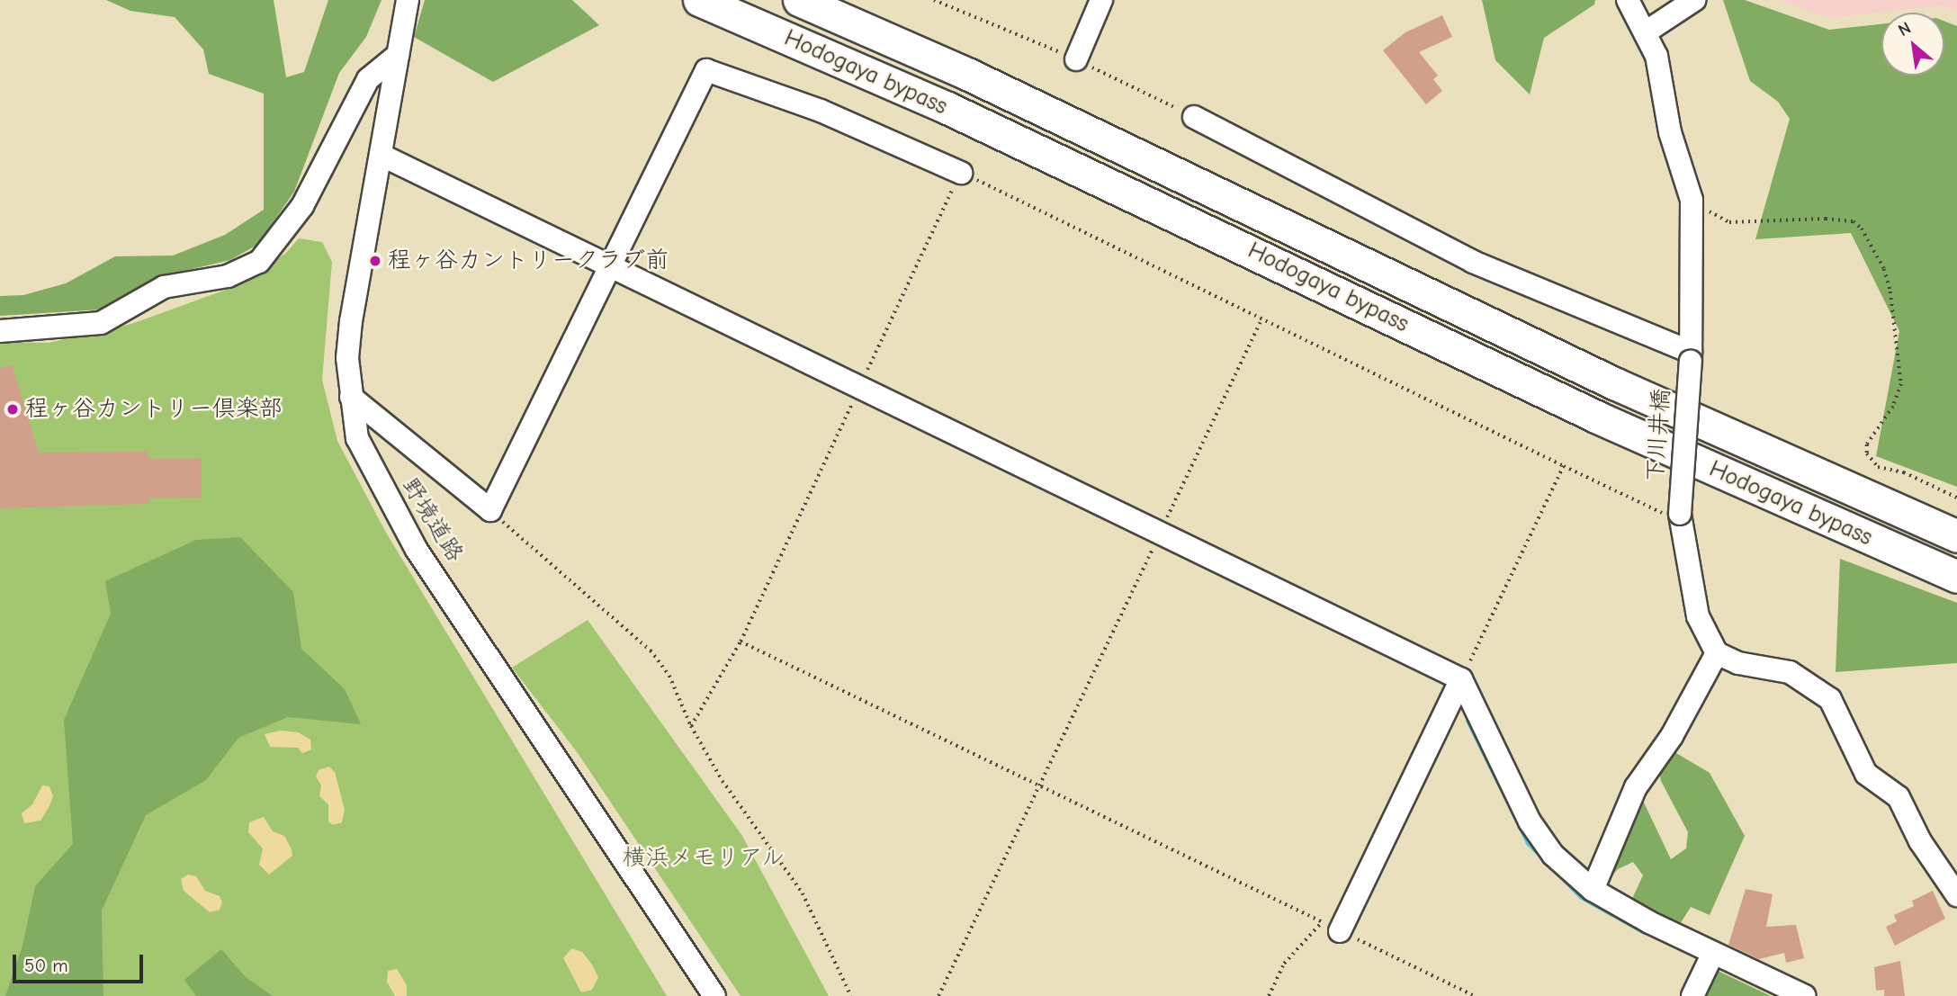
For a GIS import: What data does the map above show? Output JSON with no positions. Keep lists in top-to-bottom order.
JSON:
{
  "streets": {
    "highway": ["Hodogaya bypass"],
    "street": ["下川井橋", "野境道路"]
  },
  "parks": ["横浜メモリアル"],
  "places": ["程ヶ谷カントリークラブ前", "程ヶ谷カントリー倶楽部"],
  "scale_bar": "50 m",
  "north": "top left"
}
